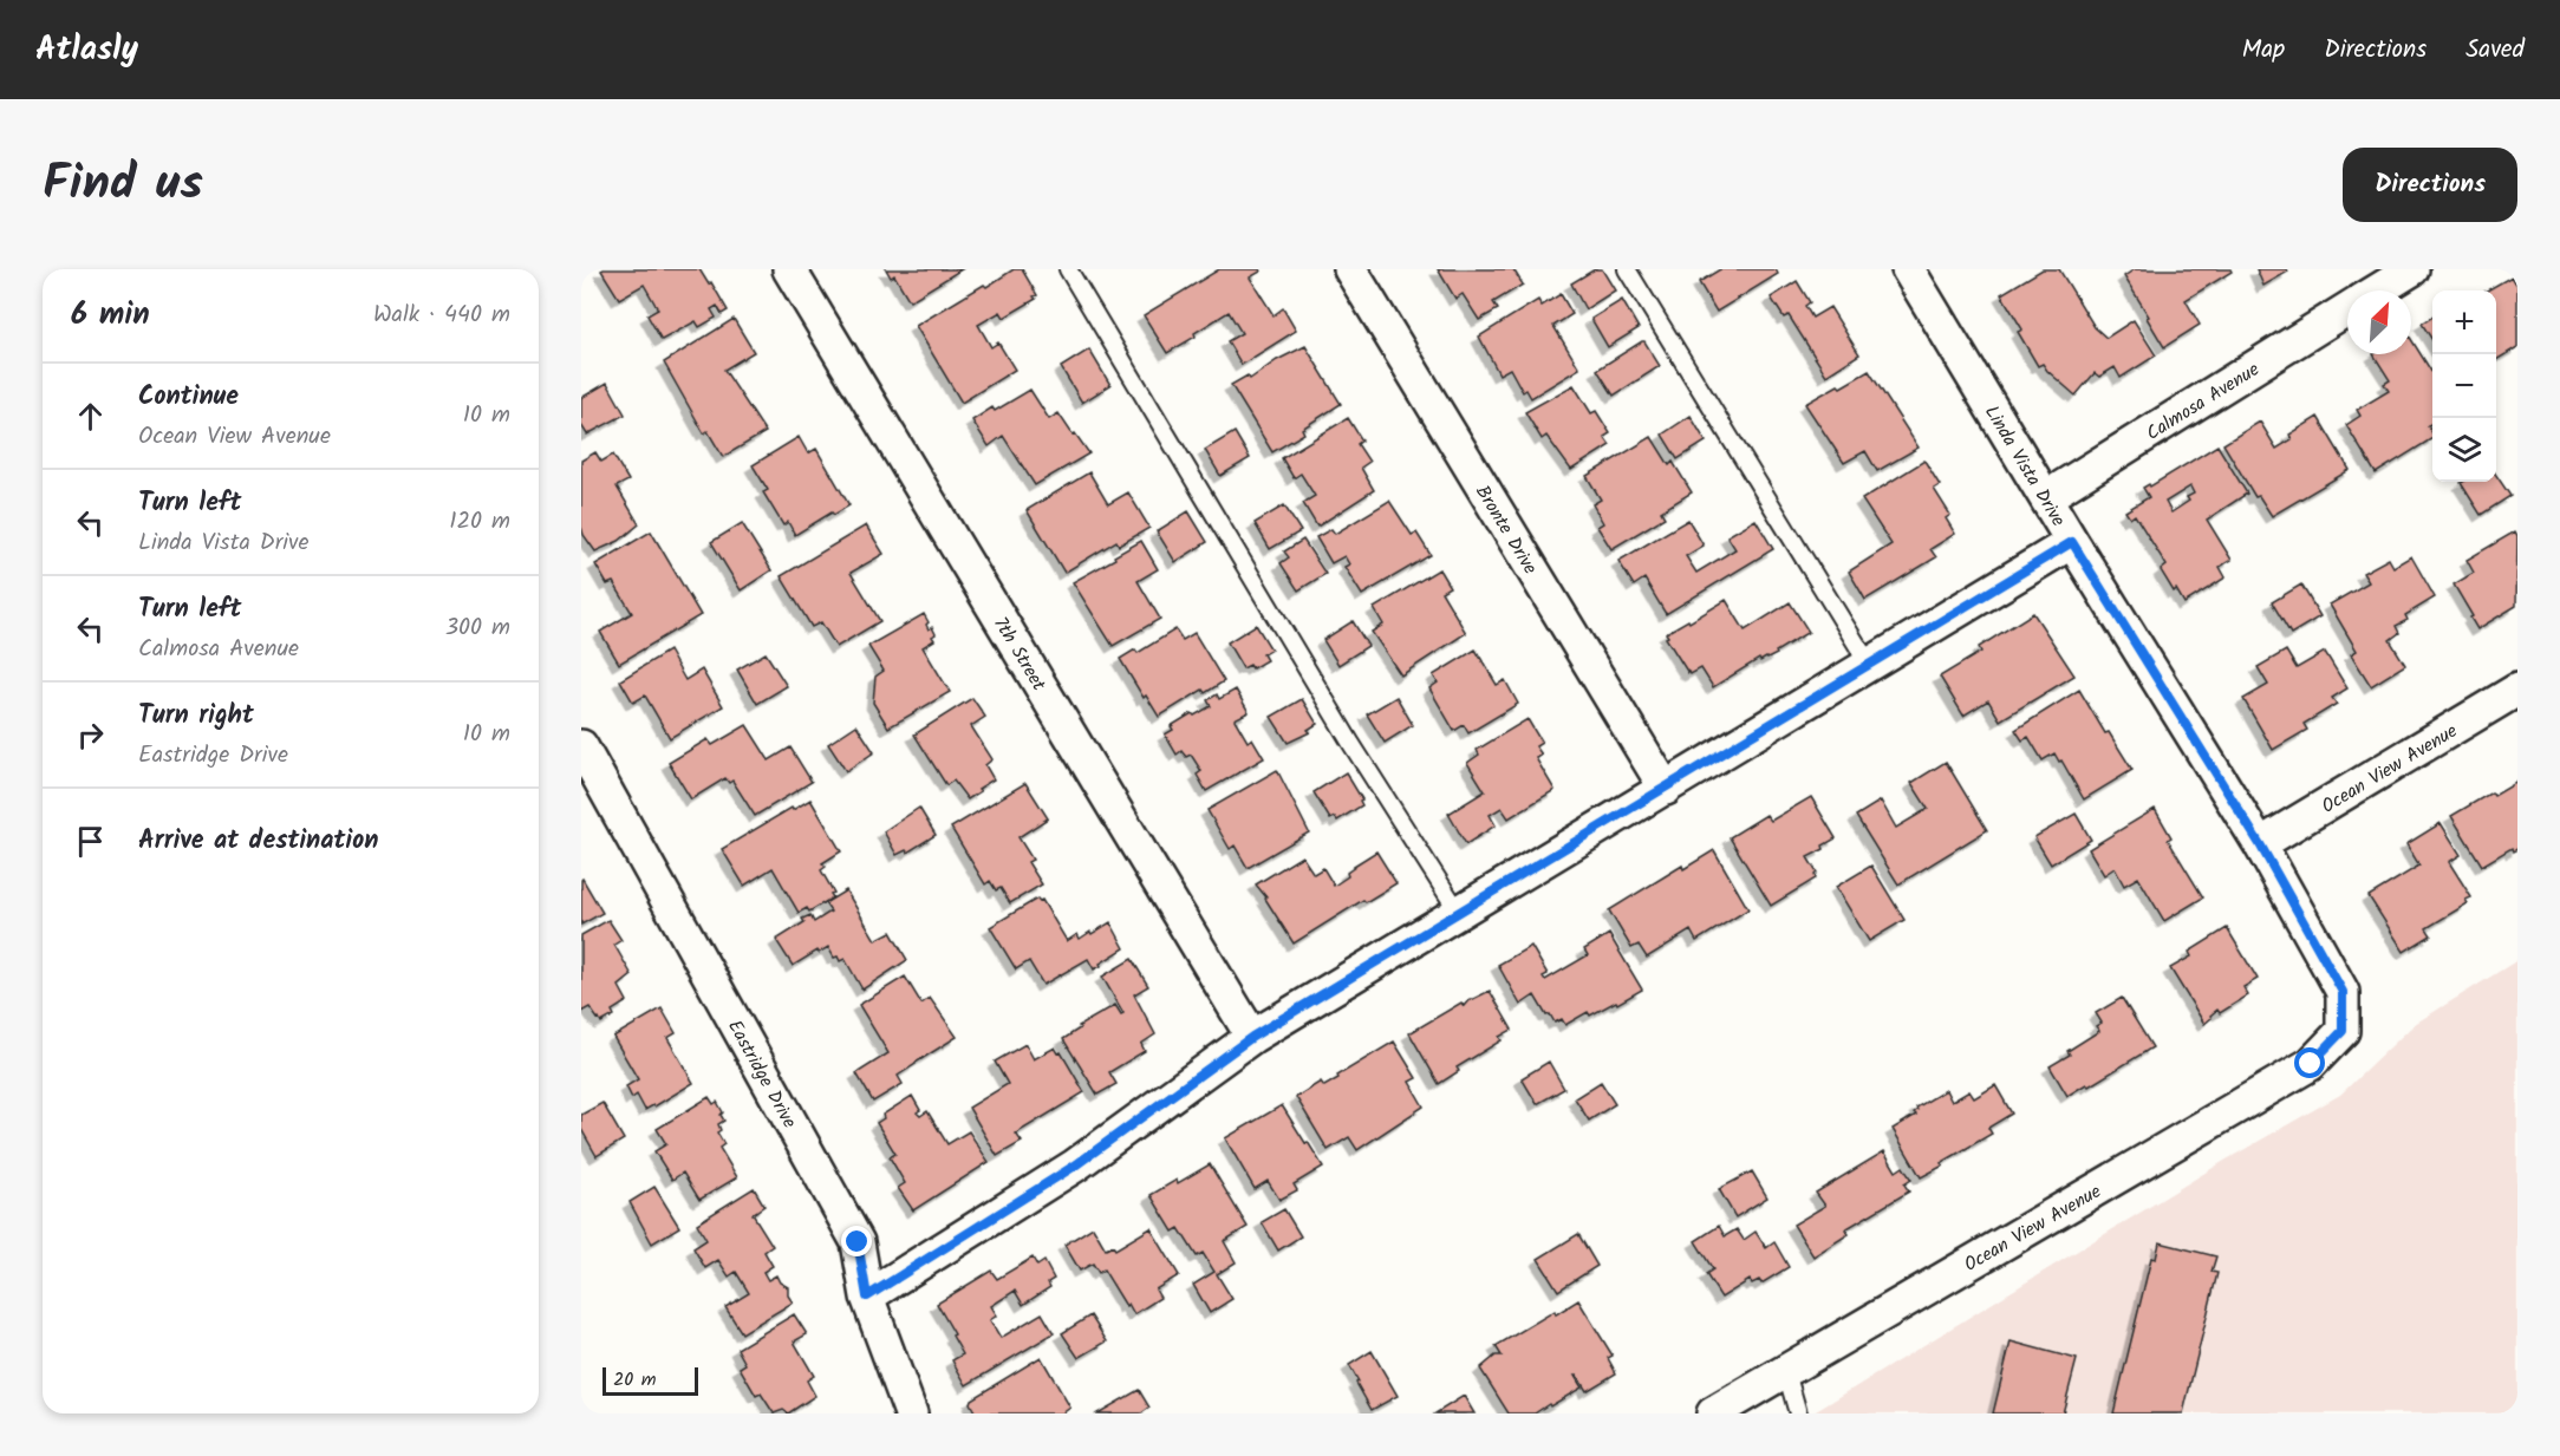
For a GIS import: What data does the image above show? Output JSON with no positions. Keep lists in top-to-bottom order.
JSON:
{
  "streets": {
    "street": [
      "Calmosa Avenue",
      "Linda Vista Drive",
      "Bronte Drive",
      "7th Street",
      "Ocean View Avenue",
      "Eastridge Drive"
    ]
  },
  "crossings": [
    ["Calmosa Avenue", "Linda Vista Drive"],
    ["Linda Vista Drive", "Ocean View Avenue"]
  ],
  "scale_bar": "20 m",
  "north": "top right",
  "page": {
    "header": "Atlasly",
    "nav": ["Map", "Directions", "Saved"],
    "title": "Find us",
    "buttons": "Directions",
    "heading": ["6 min", "Walk · 440 m"],
    "map_buttons": ["+", "−"],
    "list": [
      ["Continue", "Ocean View Avenue", "10 m"],
      ["Turn left", "Linda Vista Drive", "120 m"],
      ["Turn left", "Calmosa Avenue", "300 m"],
      ["Turn right", "Eastridge Drive", "10 m"],
      "Arrive at destination"
    ],
    "scale": "20 m"
  }
}
